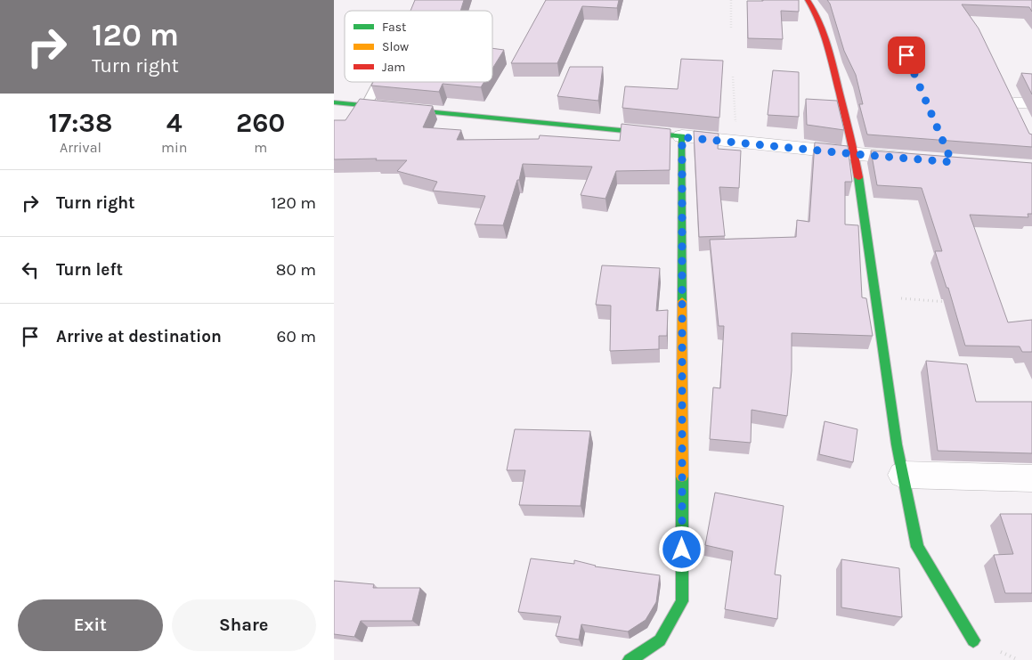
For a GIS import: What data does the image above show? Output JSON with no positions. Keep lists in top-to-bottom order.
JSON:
{
  "legend": ["Fast", "Slow", "Jam"],
  "page": {
    "turn": ["120 m", "Turn right"],
    "eta": [
      "17:38",
      "Arrival",
      "4",
      "min",
      "260",
      "m"
    ],
    "list": [
      {
        "name": "Turn right",
        "value": "120 m"
      },
      {
        "name": "Turn left",
        "value": "80 m"
      },
      {
        "name": "Arrive at destination",
        "value": "60 m"
      }
    ],
    "buttons": ["Exit", "Share"]
  }
}
